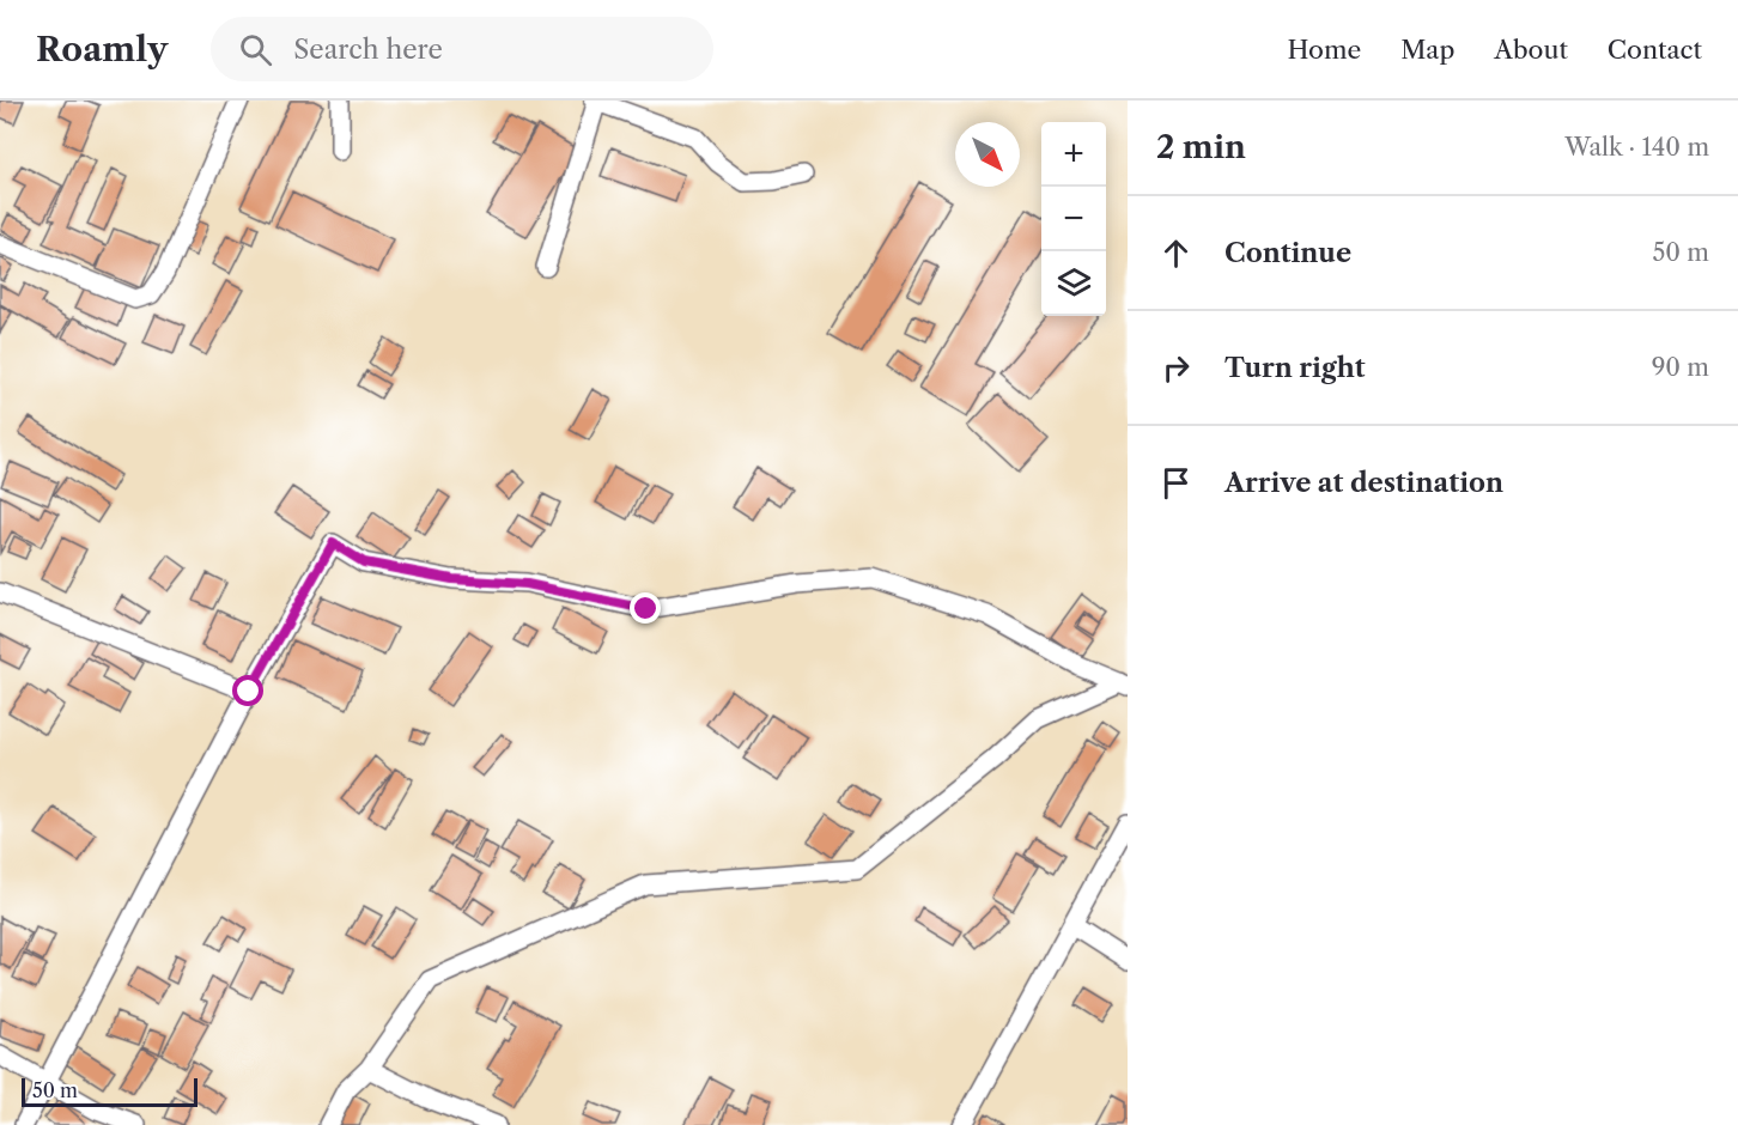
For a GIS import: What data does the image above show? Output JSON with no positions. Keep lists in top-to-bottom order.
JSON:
{
  "scale_bar": "50 m",
  "north": "bottom right",
  "page": {
    "header": "Roamly",
    "search": "Search here",
    "nav": [
      "Home",
      "Map",
      "About",
      "Contact"
    ],
    "heading": ["2 min", "Walk · 140 m"],
    "map_buttons": ["+", "−"],
    "list": [
      ["Continue", "50 m"],
      ["Turn right", "90 m"],
      "Arrive at destination"
    ],
    "scale": "50 m"
  }
}
